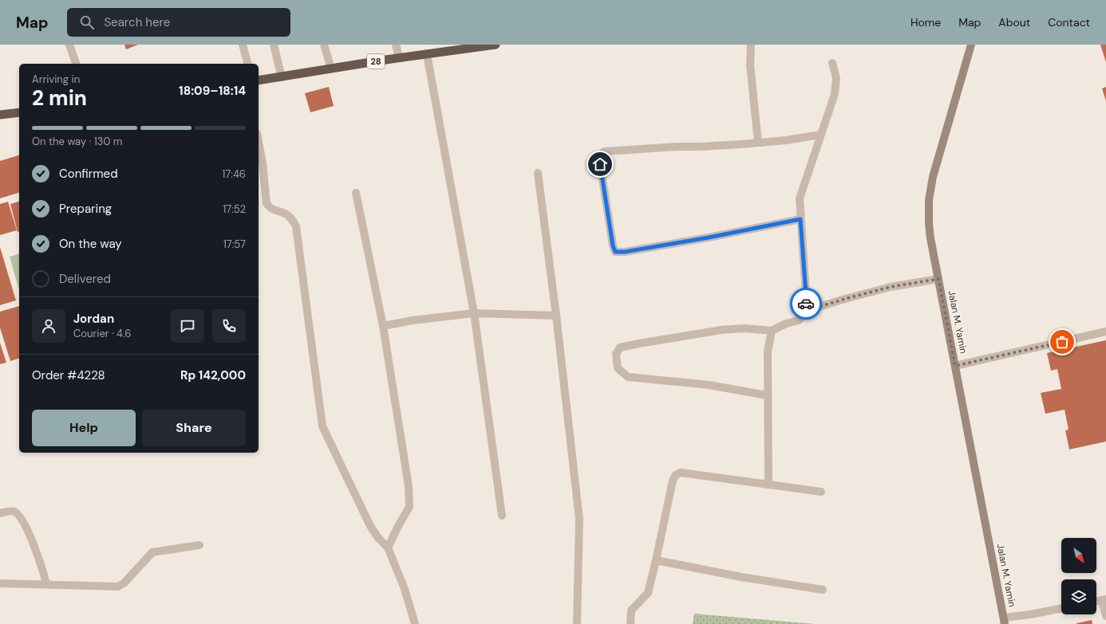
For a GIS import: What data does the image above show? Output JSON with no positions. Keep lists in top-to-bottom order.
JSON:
{
  "streets": {
    "highway": ["28"],
    "main road": ["Jalan M. Yamin"]
  },
  "north": "bottom right",
  "page": {
    "header": "Map",
    "search": "Search here",
    "nav": [
      "Home",
      "Map",
      "About",
      "Contact"
    ],
    "heading": ["2 min", "Arriving in", "18:09–18:14"],
    "panel": [
      "Jordan",
      "Courier · 4.6",
      "Order #4228",
      "Rp 142,000"
    ],
    "bar": "On the way · 130 m",
    "list": [
      ["Confirmed", "17:46"],
      ["Preparing", "17:52"],
      ["On the way", "17:57"],
      "Delivered"
    ],
    "buttons": ["Help", "Share"]
  }
}
